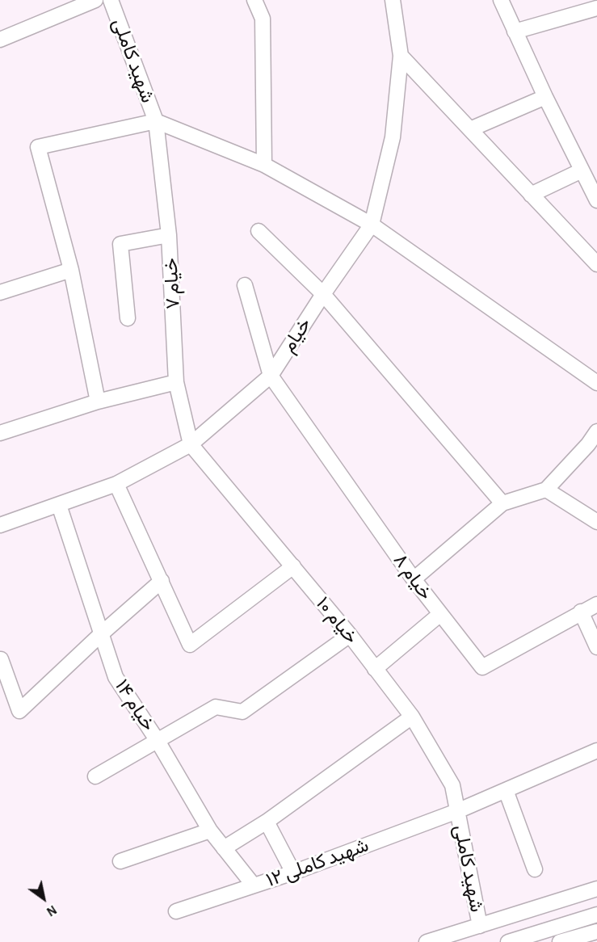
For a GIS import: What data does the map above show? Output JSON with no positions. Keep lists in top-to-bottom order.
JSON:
{
  "streets": {
    "street": [
      "شهید کاملی",
      "خیام ۷",
      "خیام",
      "خیام ۸",
      "خیام ۱۰",
      "خیام ۱۴",
      "شهید کاملی ۱۲"
    ]
  },
  "crossings": [
    ["شهید کاملی", "خیام ۷"],
    ["شهید کاملی", "خیام ۱۰"],
    ["شهید کاملی", "شهید کاملی ۱۲"],
    ["خیام ۷", "خیام"],
    ["خیام ۷", "خیام ۱۰"],
    ["خیام", "خیام ۸"],
    ["خیام", "خیام ۱۰"],
    ["خیام", "خیام ۱۴"],
    ["خیام ۱۰", "شهید کاملی ۱۲"],
    ["خیام ۱۴", "شهید کاملی ۱۲"]
  ],
  "north": "bottom right"
}
